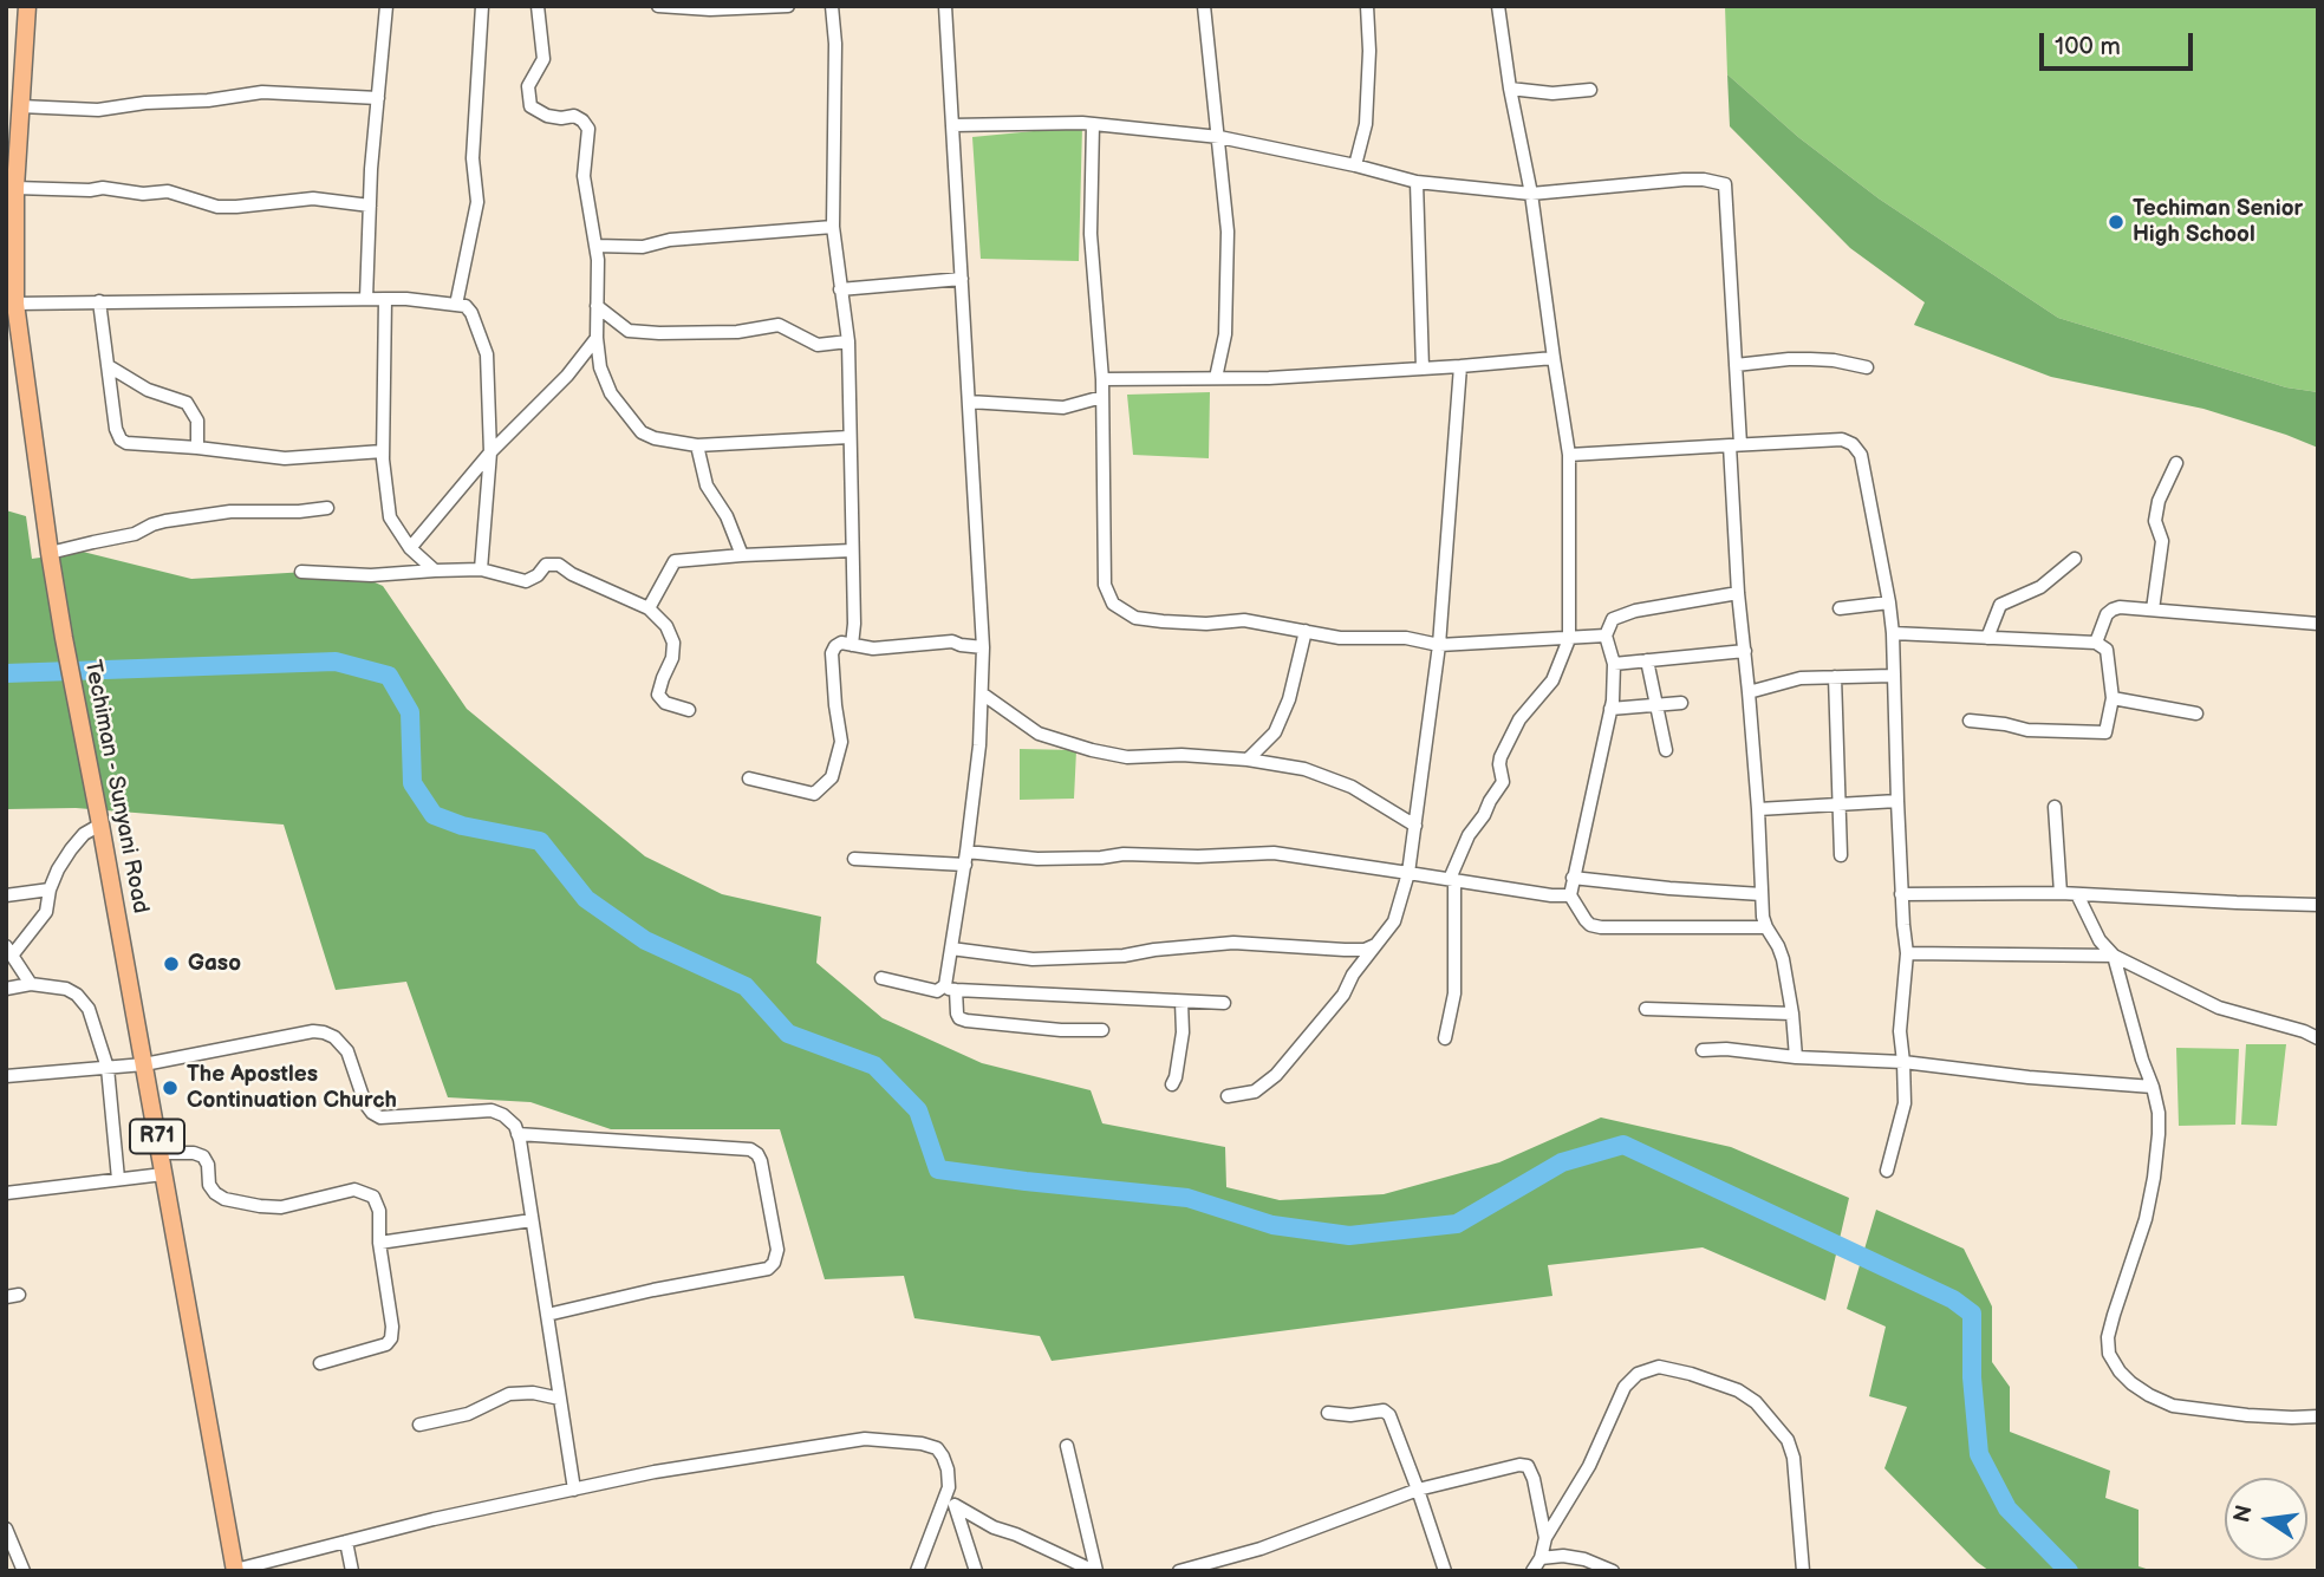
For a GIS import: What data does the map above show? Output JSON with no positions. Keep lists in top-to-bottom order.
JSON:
{
  "streets": {
    "main road": ["Techiman - Sunyani Road", "R71"]
  },
  "places": ["Techiman Senior High School", "Gaso", "The Apostles Continuation Church"],
  "scale_bar": "100 m",
  "north": "left"
}
